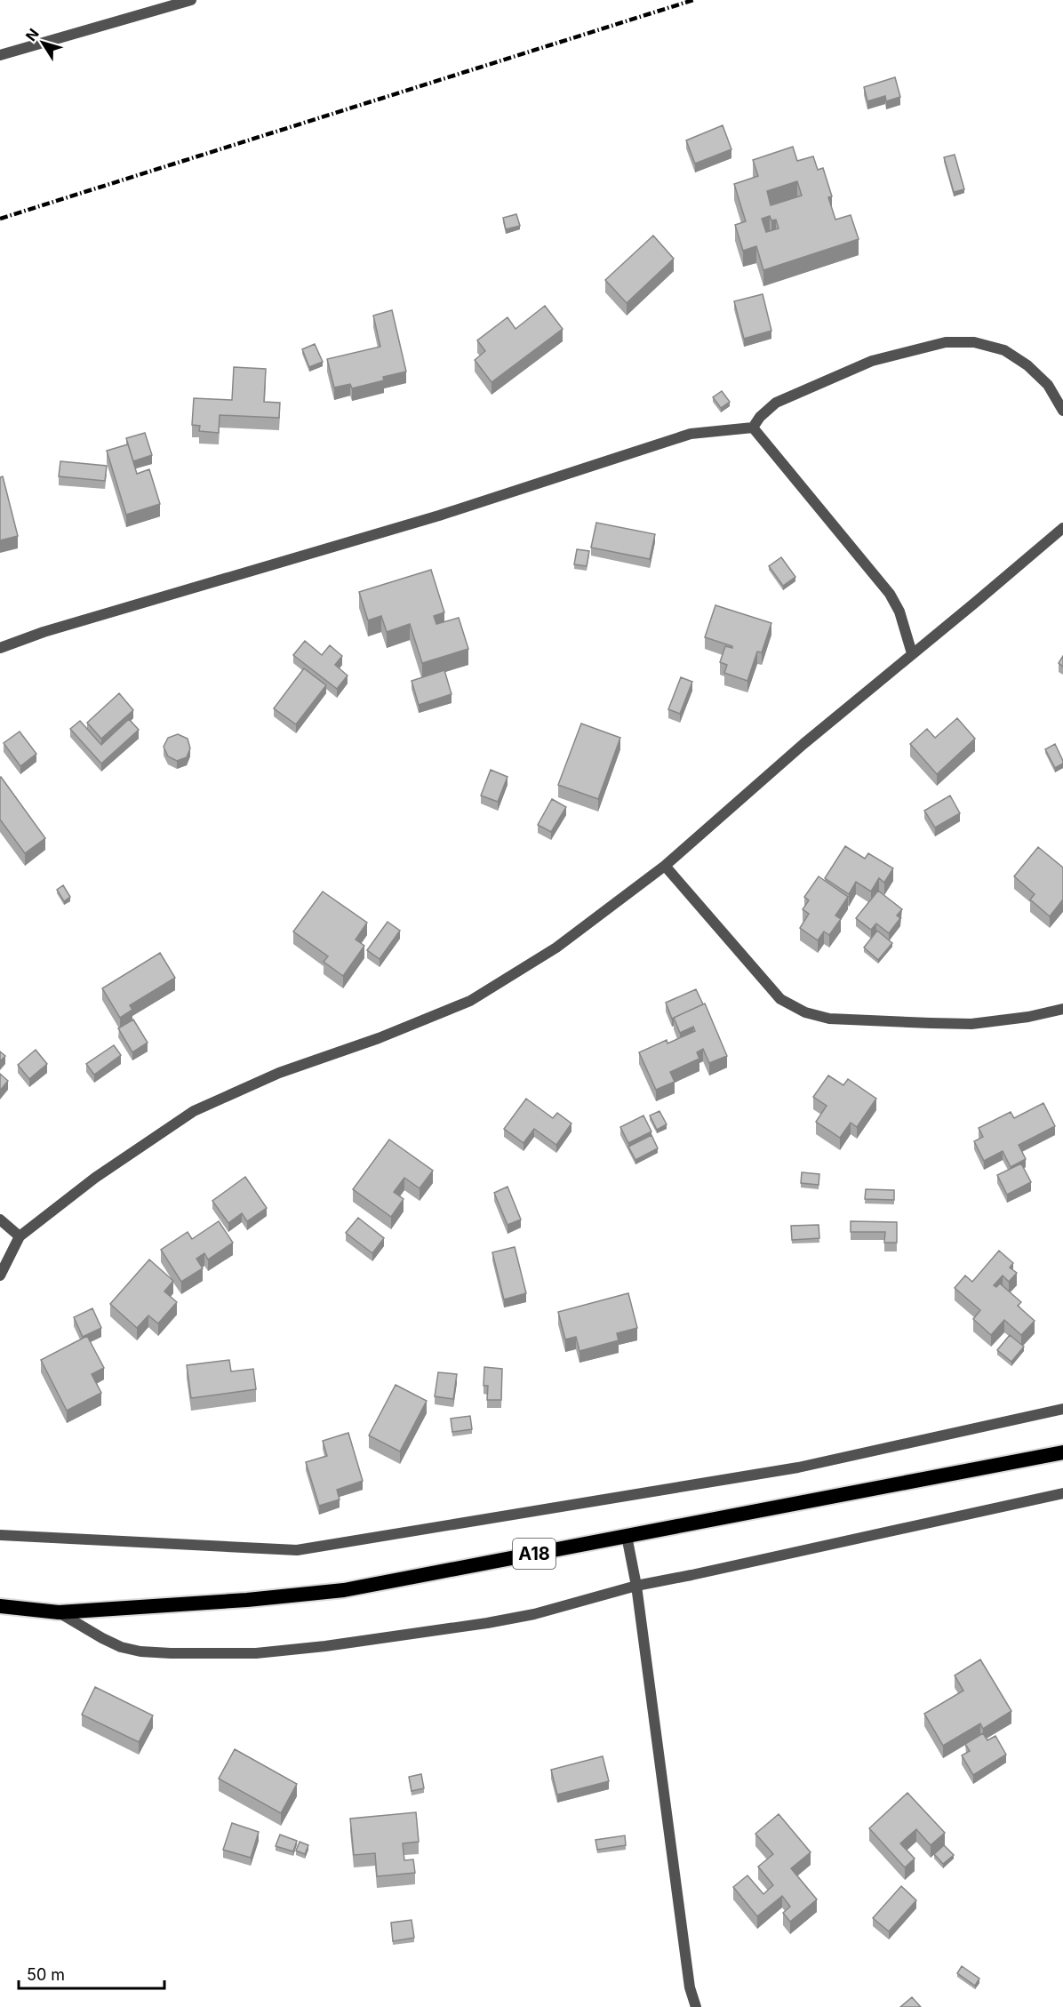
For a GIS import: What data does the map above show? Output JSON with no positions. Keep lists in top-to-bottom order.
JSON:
{
  "streets": {
    "highway": ["A18"]
  },
  "scale_bar": "50 m",
  "north": "top left"
}
